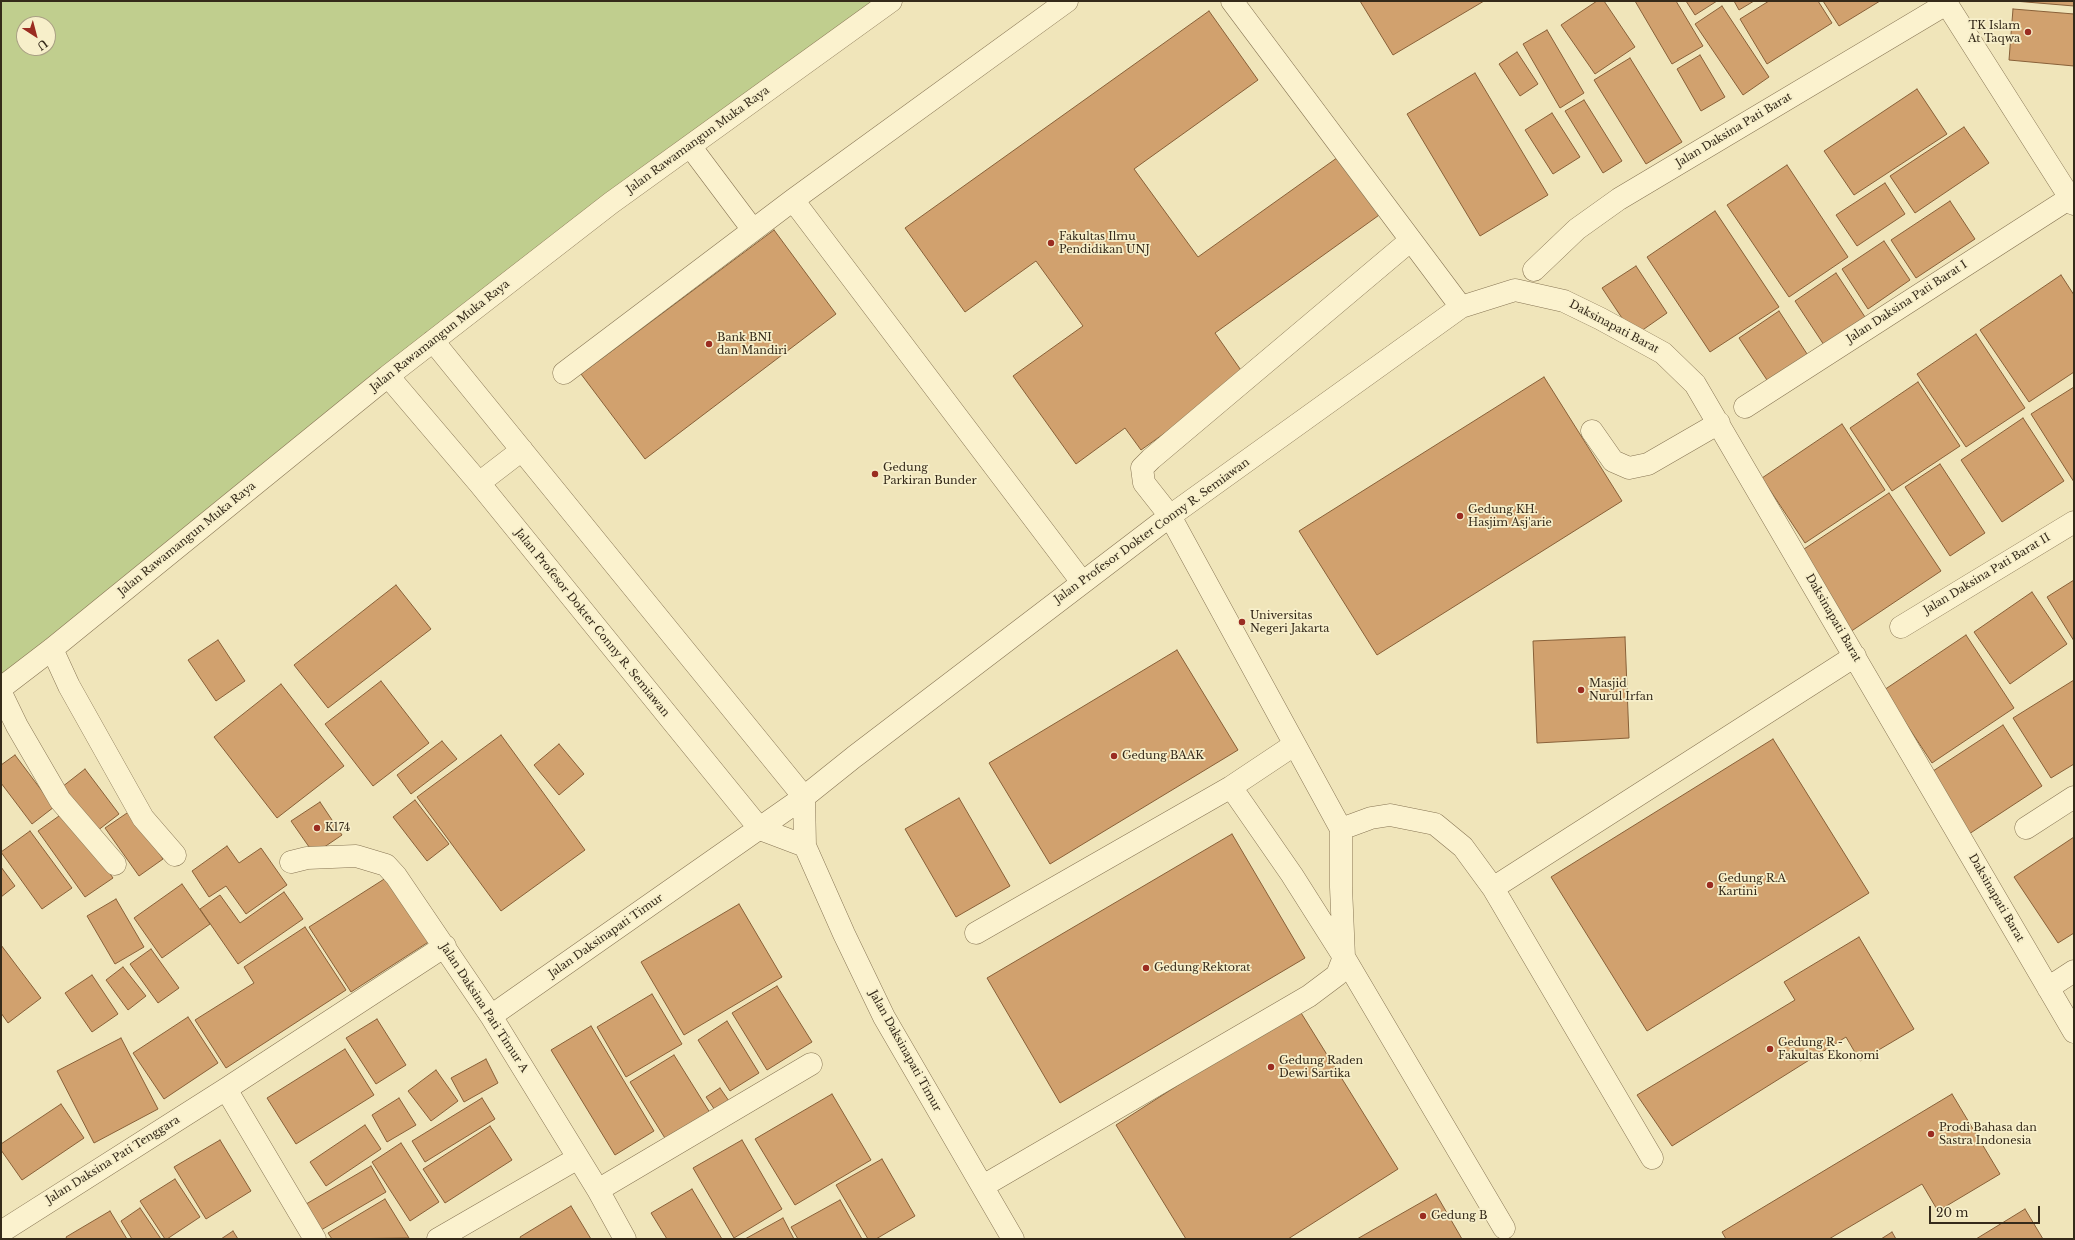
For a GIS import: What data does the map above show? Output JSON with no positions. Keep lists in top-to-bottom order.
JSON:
{
  "streets": {
    "street": [
      "Jalan Daksina Pati Barat",
      "Jalan Rawamangun Muka Raya",
      "Jalan Daksina Pati Barat I",
      "Daksinapati Barat",
      "Jalan Profesor Dokter Conny R. Semiawan",
      "Jalan Daksina Pati Barat II",
      "Jalan Daksinapati Timur",
      "Jalan Daksina Pati Timur A",
      "Jalan Daksina Pati Tenggara"
    ]
  },
  "crossings": [
    ["Jalan Rawamangun Muka Raya", "Jalan Profesor Dokter Conny R. Semiawan"],
    ["Daksinapati Barat", "Jalan Profesor Dokter Conny R. Semiawan"],
    ["Jalan Profesor Dokter Conny R. Semiawan", "Jalan Daksinapati Timur"],
    ["Jalan Daksinapati Timur", "Jalan Daksina Pati Timur A"],
    ["Jalan Daksina Pati Timur A", "Jalan Daksina Pati Tenggara"]
  ],
  "places": [
    "TK Islam At Taqwa",
    "Fakultas Ilmu Pendidikan UNJ",
    "Bank BNI dan Mandiri",
    "Gedung Parkiran Bunder",
    "Gedung KH. Hasjim Asj'arie",
    "Universitas Negeri Jakarta",
    "Masjid Nurul Irfan",
    "Gedung BAAK",
    "K174",
    "Gedung R.A Kartini",
    "Gedung Rektorat",
    "Gedung R - Fakultas Ekonomi",
    "Gedung Raden Dewi Sartika",
    "Prodi Bahasa dan Sastra Indonesia",
    "Gedung B"
  ],
  "scale_bar": "20 m",
  "north": "bottom right"
}
